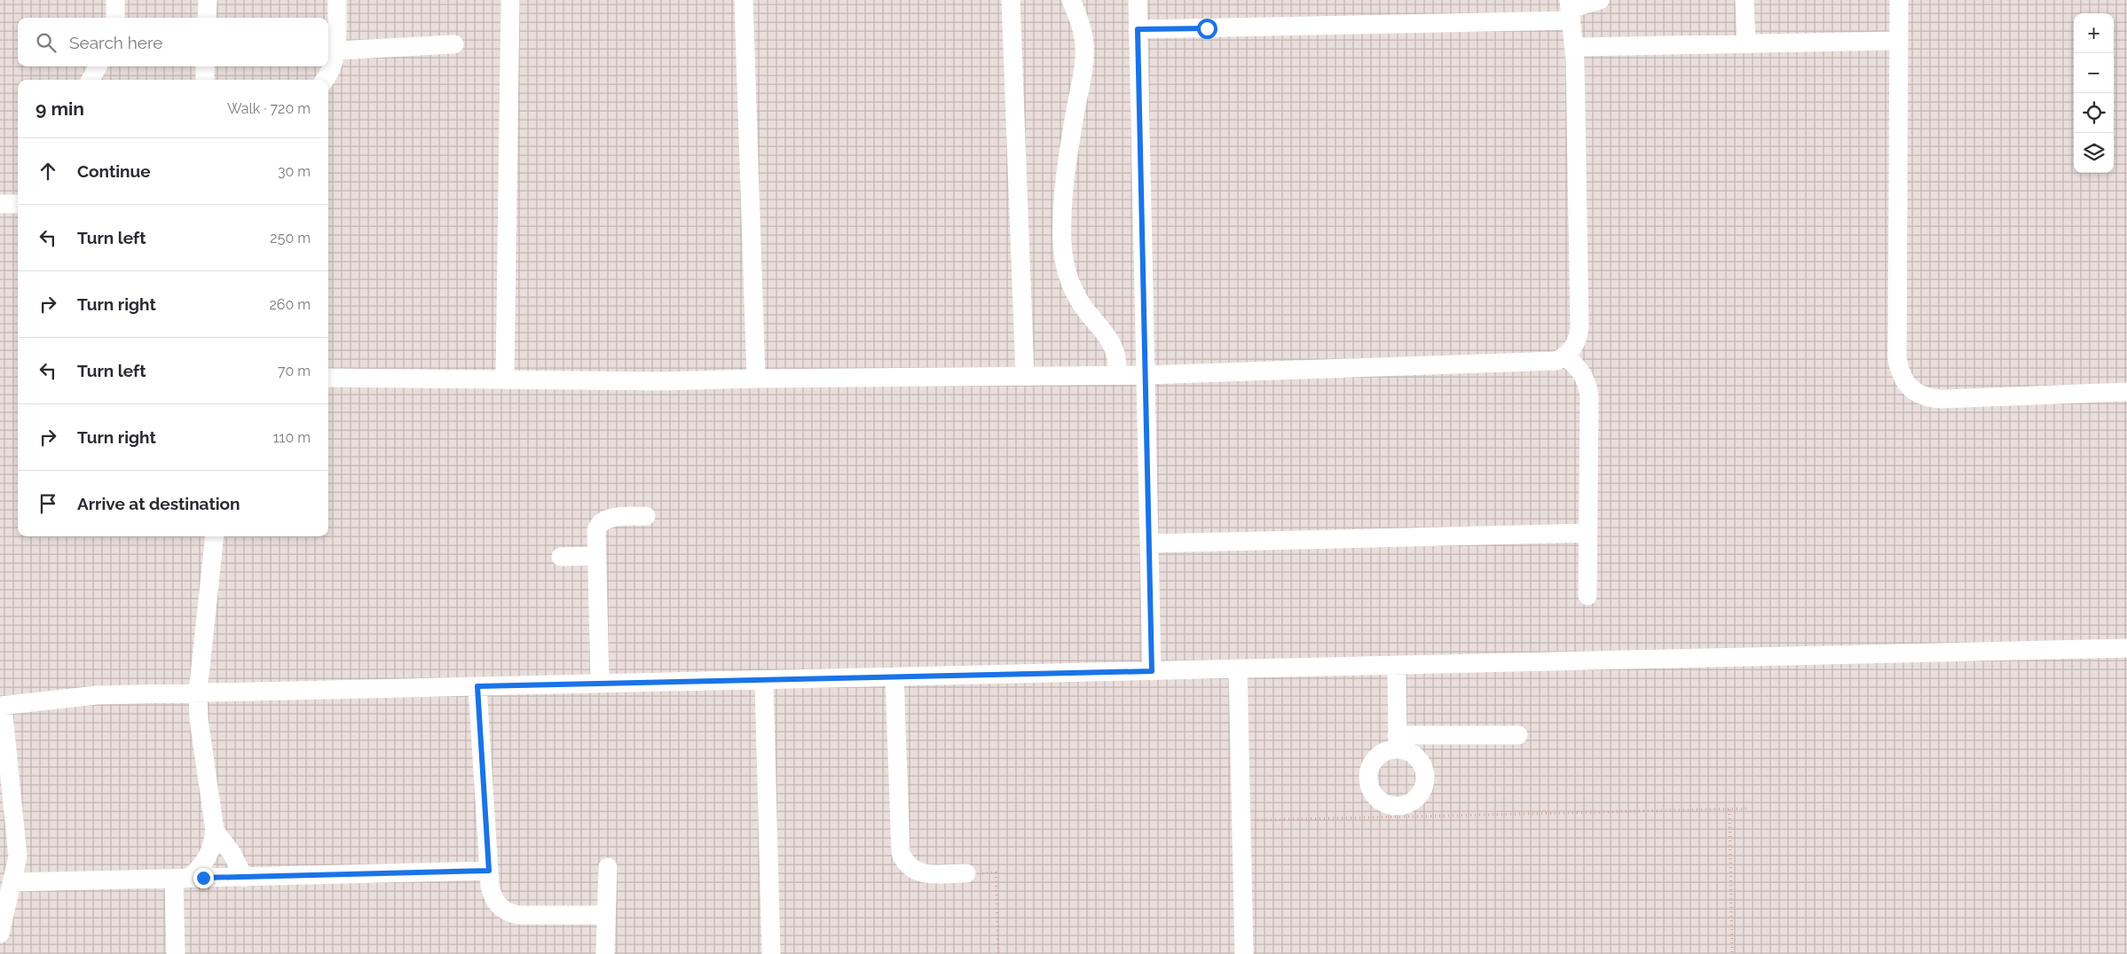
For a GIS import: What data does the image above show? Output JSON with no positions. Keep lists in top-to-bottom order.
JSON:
{
  "page": {
    "map_buttons": ["+", "−"],
    "search": "Search here",
    "heading": ["9 min", "Walk · 720 m"],
    "list": [
      ["Continue", "30 m"],
      ["Turn left", "250 m"],
      ["Turn right", "260 m"],
      ["Turn left", "70 m"],
      ["Turn right", "110 m"],
      "Arrive at destination"
    ]
  }
}
